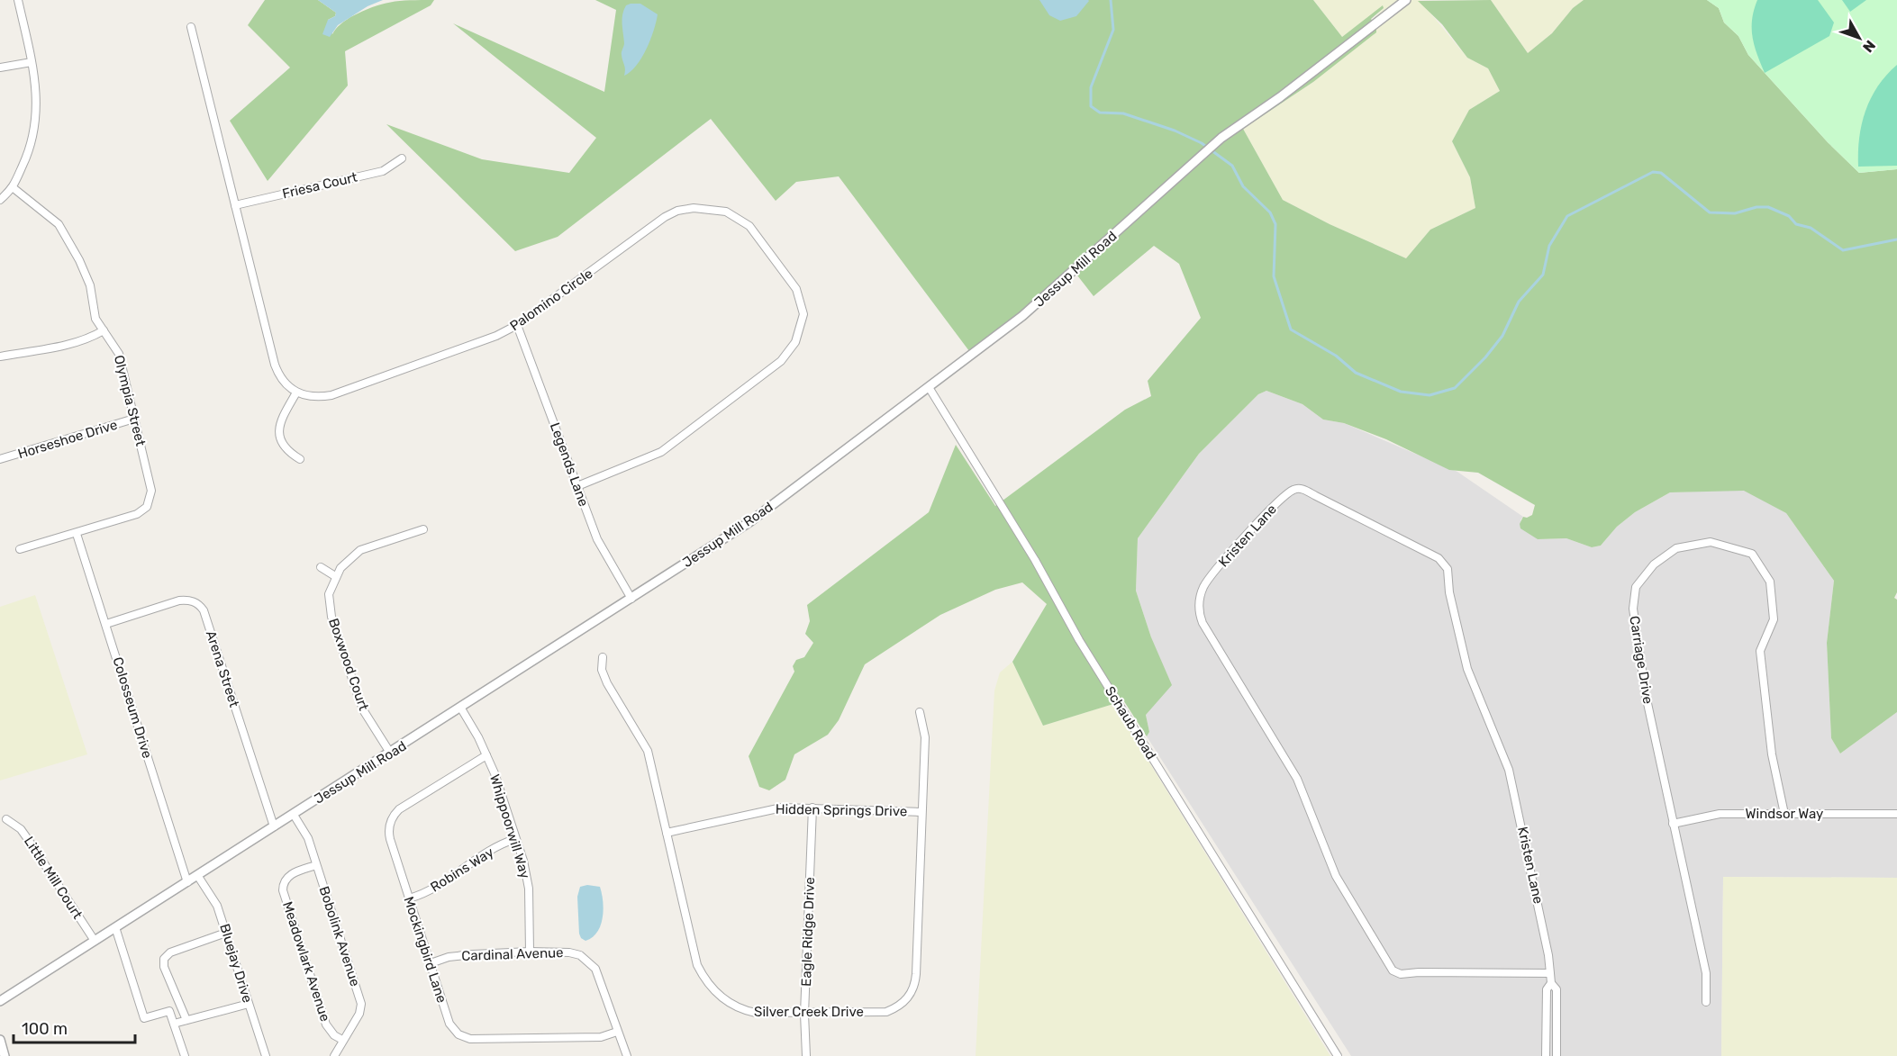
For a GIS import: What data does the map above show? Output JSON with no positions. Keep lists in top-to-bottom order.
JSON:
{
  "streets": {
    "street": [
      "Friesa Court",
      "Jessup Mill Road",
      "Palomino Circle",
      "Olympia Street",
      "Horseshoe Drive",
      "Legends Lane",
      "Kristen Lane",
      "Carriage Drive",
      "Boxwood Court",
      "Arena Street",
      "Colosseum Drive",
      "Schaub Road",
      "Hidden Springs Drive",
      "Windsor Way",
      "Whippoorwill Way",
      "Robins Way",
      "Little Mill Court",
      "Eagle Ridge Drive",
      "Bobolink Avenue",
      "Mockingbird Lane",
      "Cardinal Avenue",
      "Meadowlark Avenue",
      "Bluejay Drive",
      "Silver Creek Drive"
    ]
  },
  "crossings": [
    ["Jessup Mill Road", "Legends Lane"],
    ["Jessup Mill Road", "Boxwood Court"],
    ["Jessup Mill Road", "Arena Street"],
    ["Jessup Mill Road", "Colosseum Drive"],
    ["Jessup Mill Road", "Schaub Road"],
    ["Jessup Mill Road", "Whippoorwill Way"],
    ["Jessup Mill Road", "Little Mill Court"],
    ["Jessup Mill Road", "Bobolink Avenue"],
    ["Jessup Mill Road", "Bluejay Drive"],
    ["Palomino Circle", "Legends Lane"],
    ["Olympia Street", "Horseshoe Drive"],
    ["Olympia Street", "Colosseum Drive"],
    ["Carriage Drive", "Windsor Way"],
    ["Arena Street", "Colosseum Drive"],
    ["Hidden Springs Drive", "Eagle Ridge Drive"],
    ["Hidden Springs Drive", "Silver Creek Drive"],
    ["Whippoorwill Way", "Robins Way"],
    ["Whippoorwill Way", "Mockingbird Lane"],
    ["Whippoorwill Way", "Cardinal Avenue"],
    ["Robins Way", "Mockingbird Lane"],
    ["Eagle Ridge Drive", "Silver Creek Drive"],
    ["Bobolink Avenue", "Meadowlark Avenue"],
    ["Mockingbird Lane", "Cardinal Avenue"]
  ],
  "scale_bar": "100 m",
  "north": "bottom right"
}
